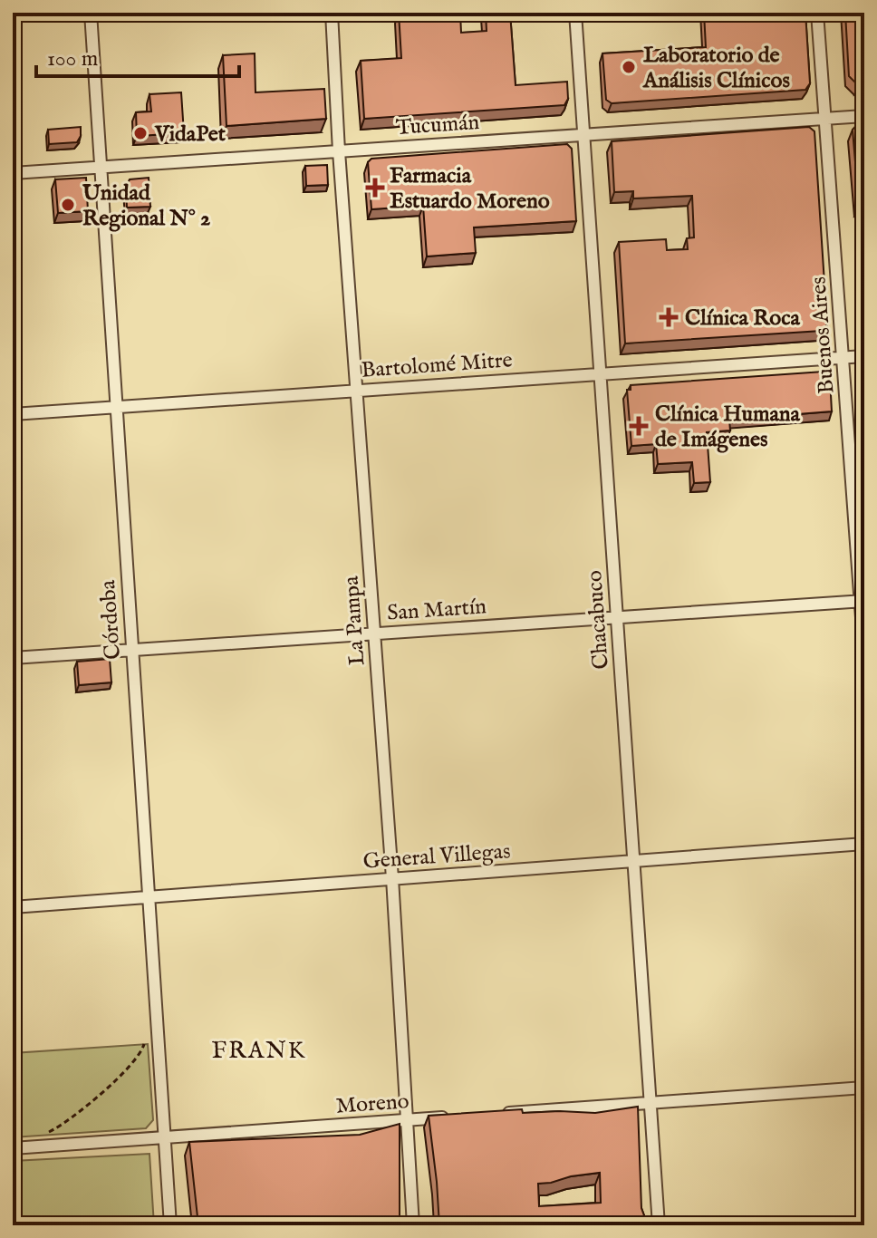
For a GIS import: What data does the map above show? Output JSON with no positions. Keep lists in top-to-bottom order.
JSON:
{
  "streets": {
    "street": [
      "Tucumán",
      "Buenos Aires",
      "Bartolomé Mitre",
      "San Martín",
      "Córdoba",
      "Chacabuco",
      "La Pampa",
      "General Villegas",
      "Moreno"
    ]
  },
  "crossings": [
    ["Tucumán", "Buenos Aires"],
    ["Tucumán", "Córdoba"],
    ["Tucumán", "Chacabuco"],
    ["Tucumán", "La Pampa"],
    ["Buenos Aires", "Bartolomé Mitre"],
    ["Buenos Aires", "San Martín"],
    ["Bartolomé Mitre", "Córdoba"],
    ["Bartolomé Mitre", "Chacabuco"],
    ["Bartolomé Mitre", "La Pampa"],
    ["San Martín", "Córdoba"],
    ["San Martín", "Chacabuco"],
    ["San Martín", "La Pampa"],
    ["Córdoba", "General Villegas"],
    ["Córdoba", "Moreno"],
    ["Chacabuco", "General Villegas"],
    ["La Pampa", "General Villegas"],
    ["La Pampa", "Moreno"]
  ],
  "districts": ["FRANK"],
  "places": {
    "other": ["Laboratorio de Análisis Clínicos", "VidaPet", "Unidad Regional N° 2"],
    "health": ["Farmacia Estuardo Moreno", "Clínica Roca", "Clínica Humana de Imágenes"]
  },
  "scale_bar": "100 m"
}
